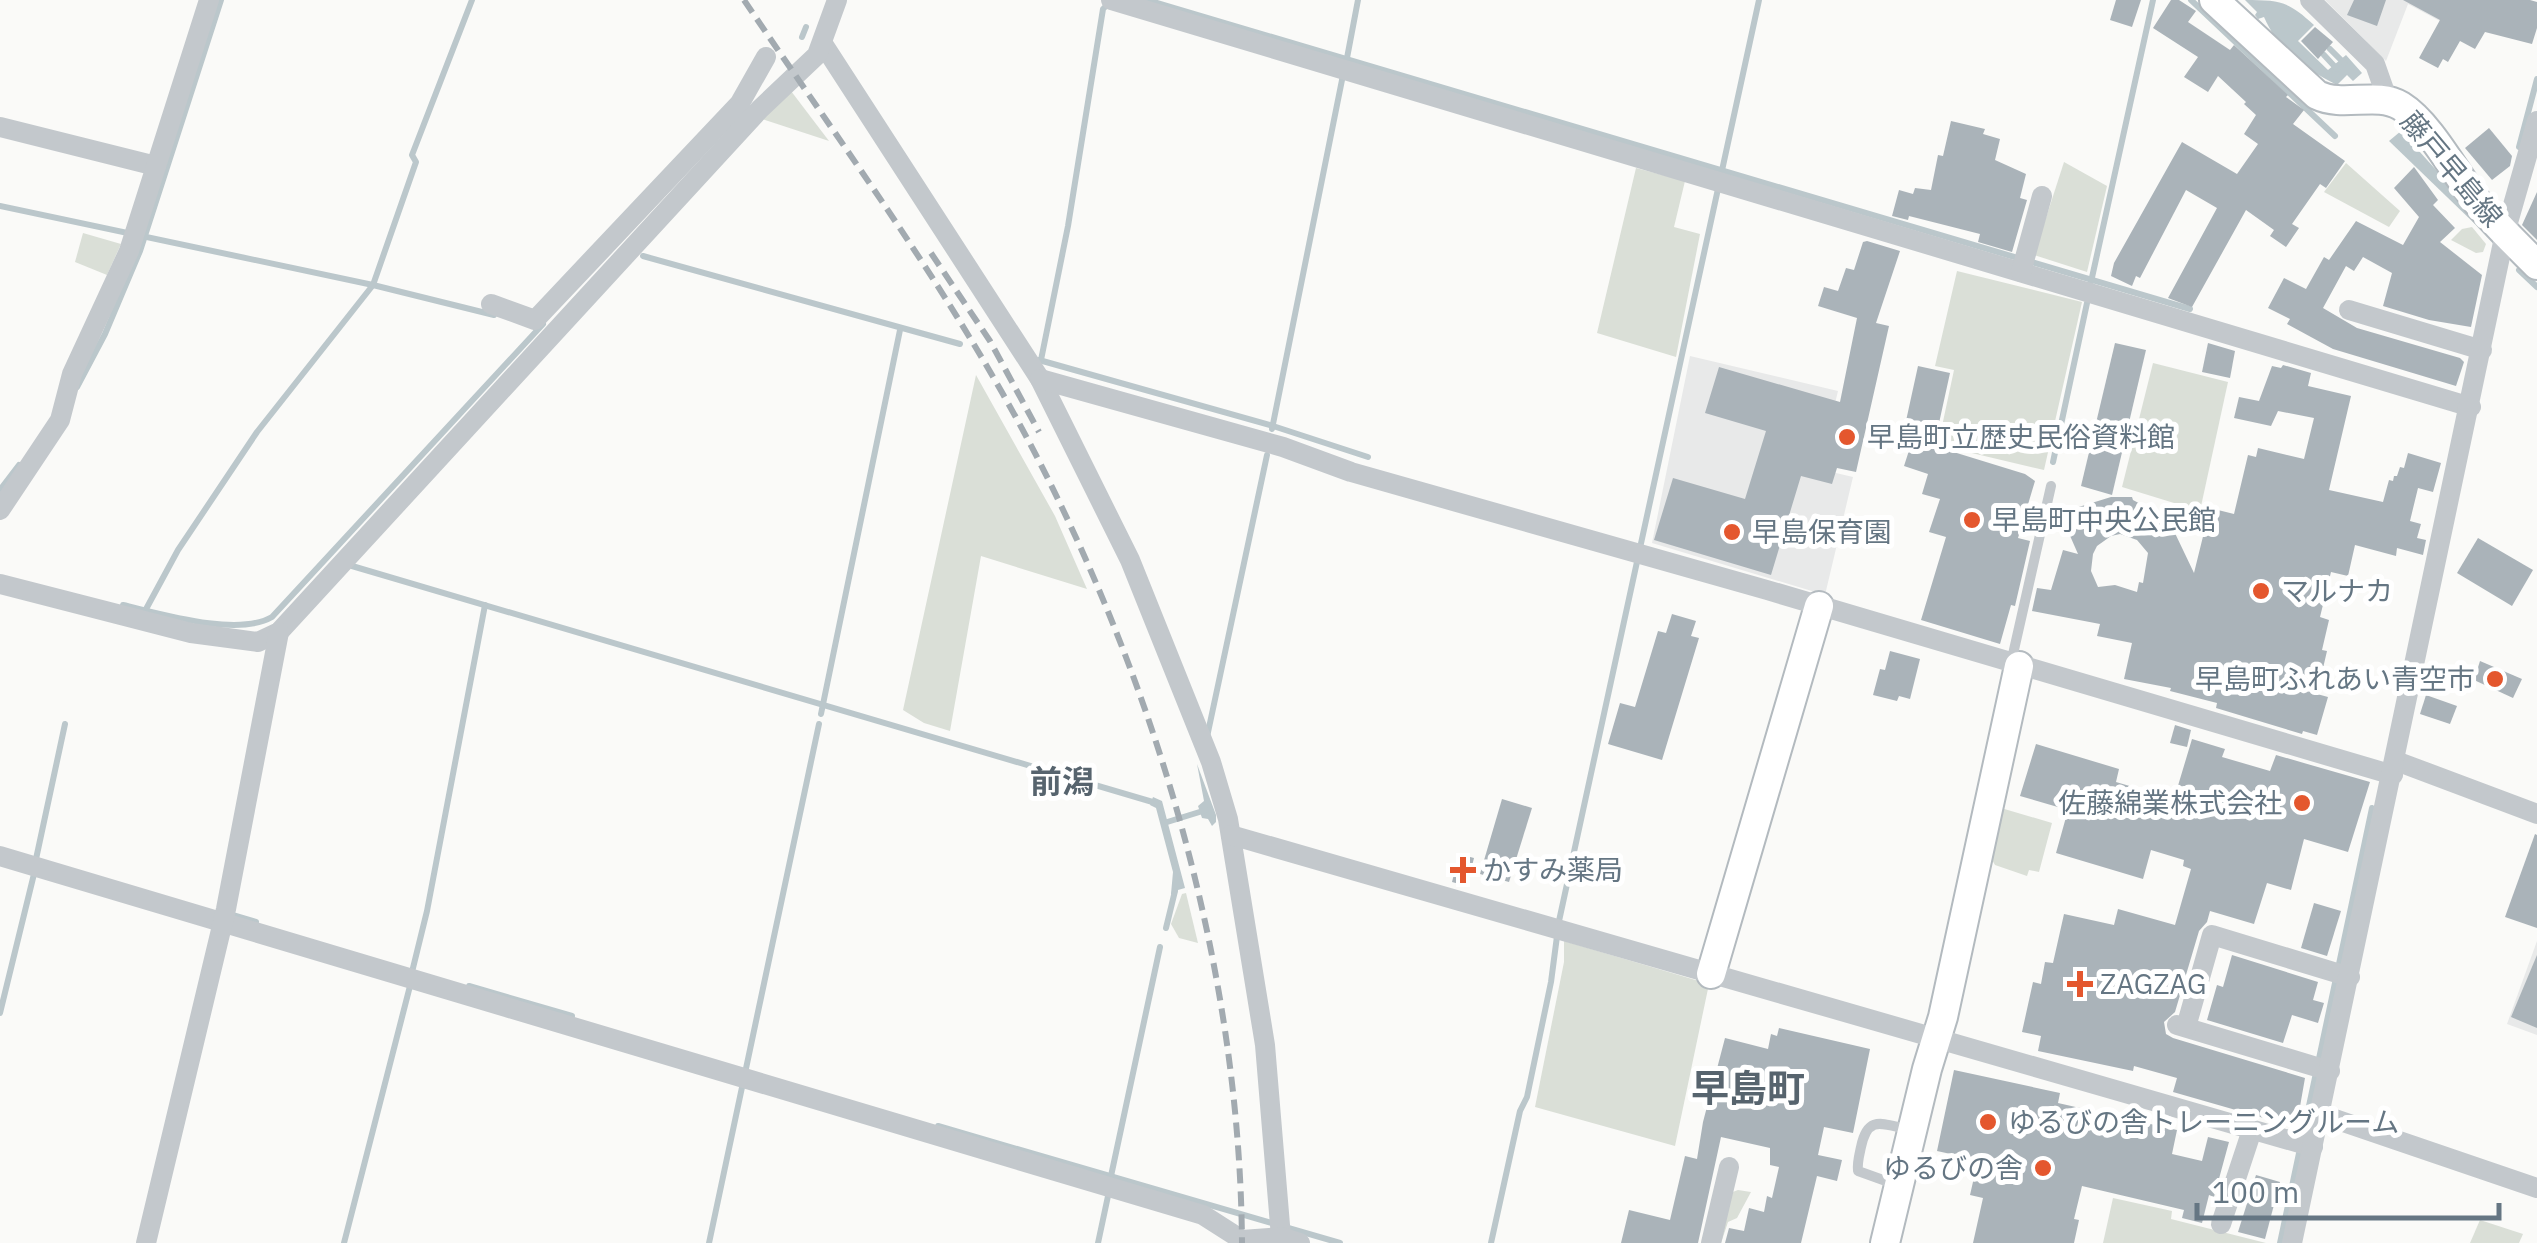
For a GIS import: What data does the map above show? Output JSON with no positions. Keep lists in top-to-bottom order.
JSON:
{
  "streets": {
    "street": ["藤戸早島線"]
  },
  "districts": ["前潟", "早島町"],
  "places": {
    "other": [
      "早島町立歴史民俗資料館",
      "早島町中央公民館",
      "早島保育園",
      "マルナカ",
      "早島町ふれあい青空市",
      "佐藤綿業株式会社",
      "ゆるびの舎トレーニングルーム",
      "ゆるびの舎"
    ],
    "health": ["かすみ薬局", "ZAGZAG"]
  },
  "scale_bar": "100 m"
}
